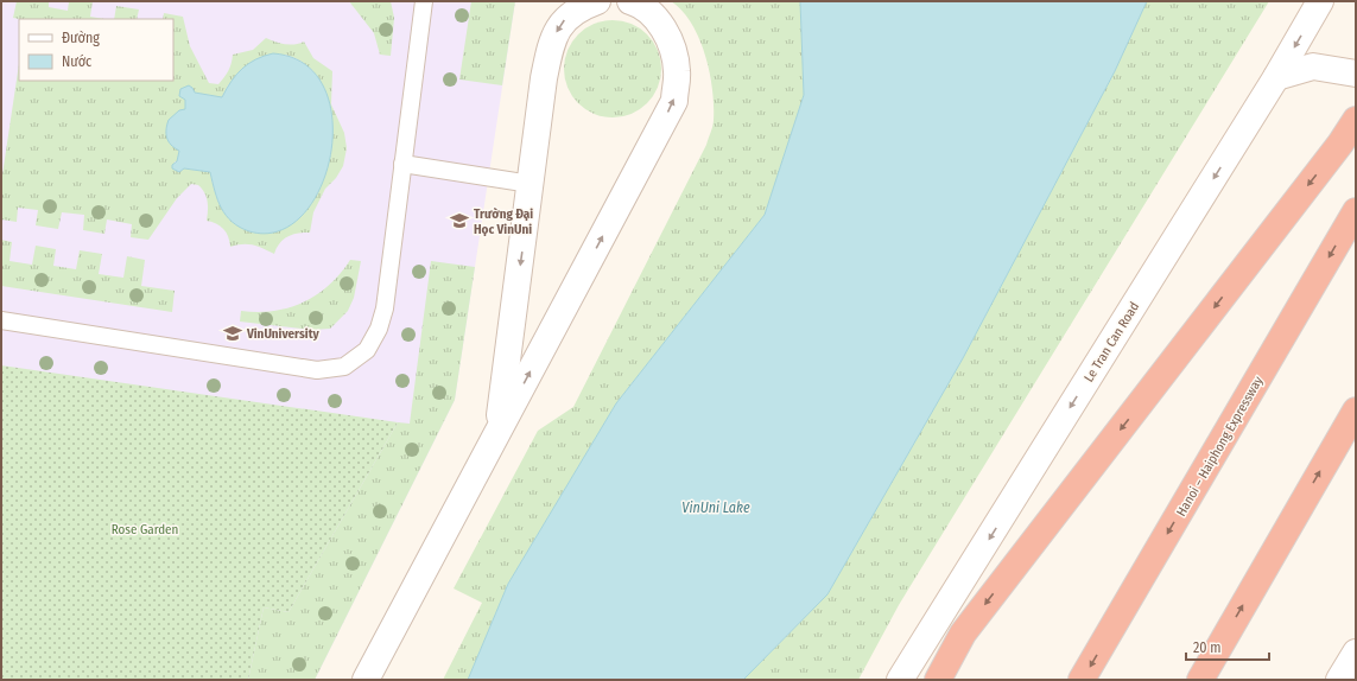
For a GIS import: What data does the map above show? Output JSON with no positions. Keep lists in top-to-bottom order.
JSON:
{
  "streets": {
    "highway": ["Hanoi – Haiphong Expressway"],
    "street": ["Le Tran Can Road"]
  },
  "one_way": ["Le Tran Can Road"],
  "water": ["VinUni Lake"],
  "parks": ["Rose Garden"],
  "places": {
    "school or university": ["Trường Đại Học VinUni", "VinUniversity"]
  },
  "legend": ["Đường", "Nước"],
  "scale_bar": "20 m"
}
